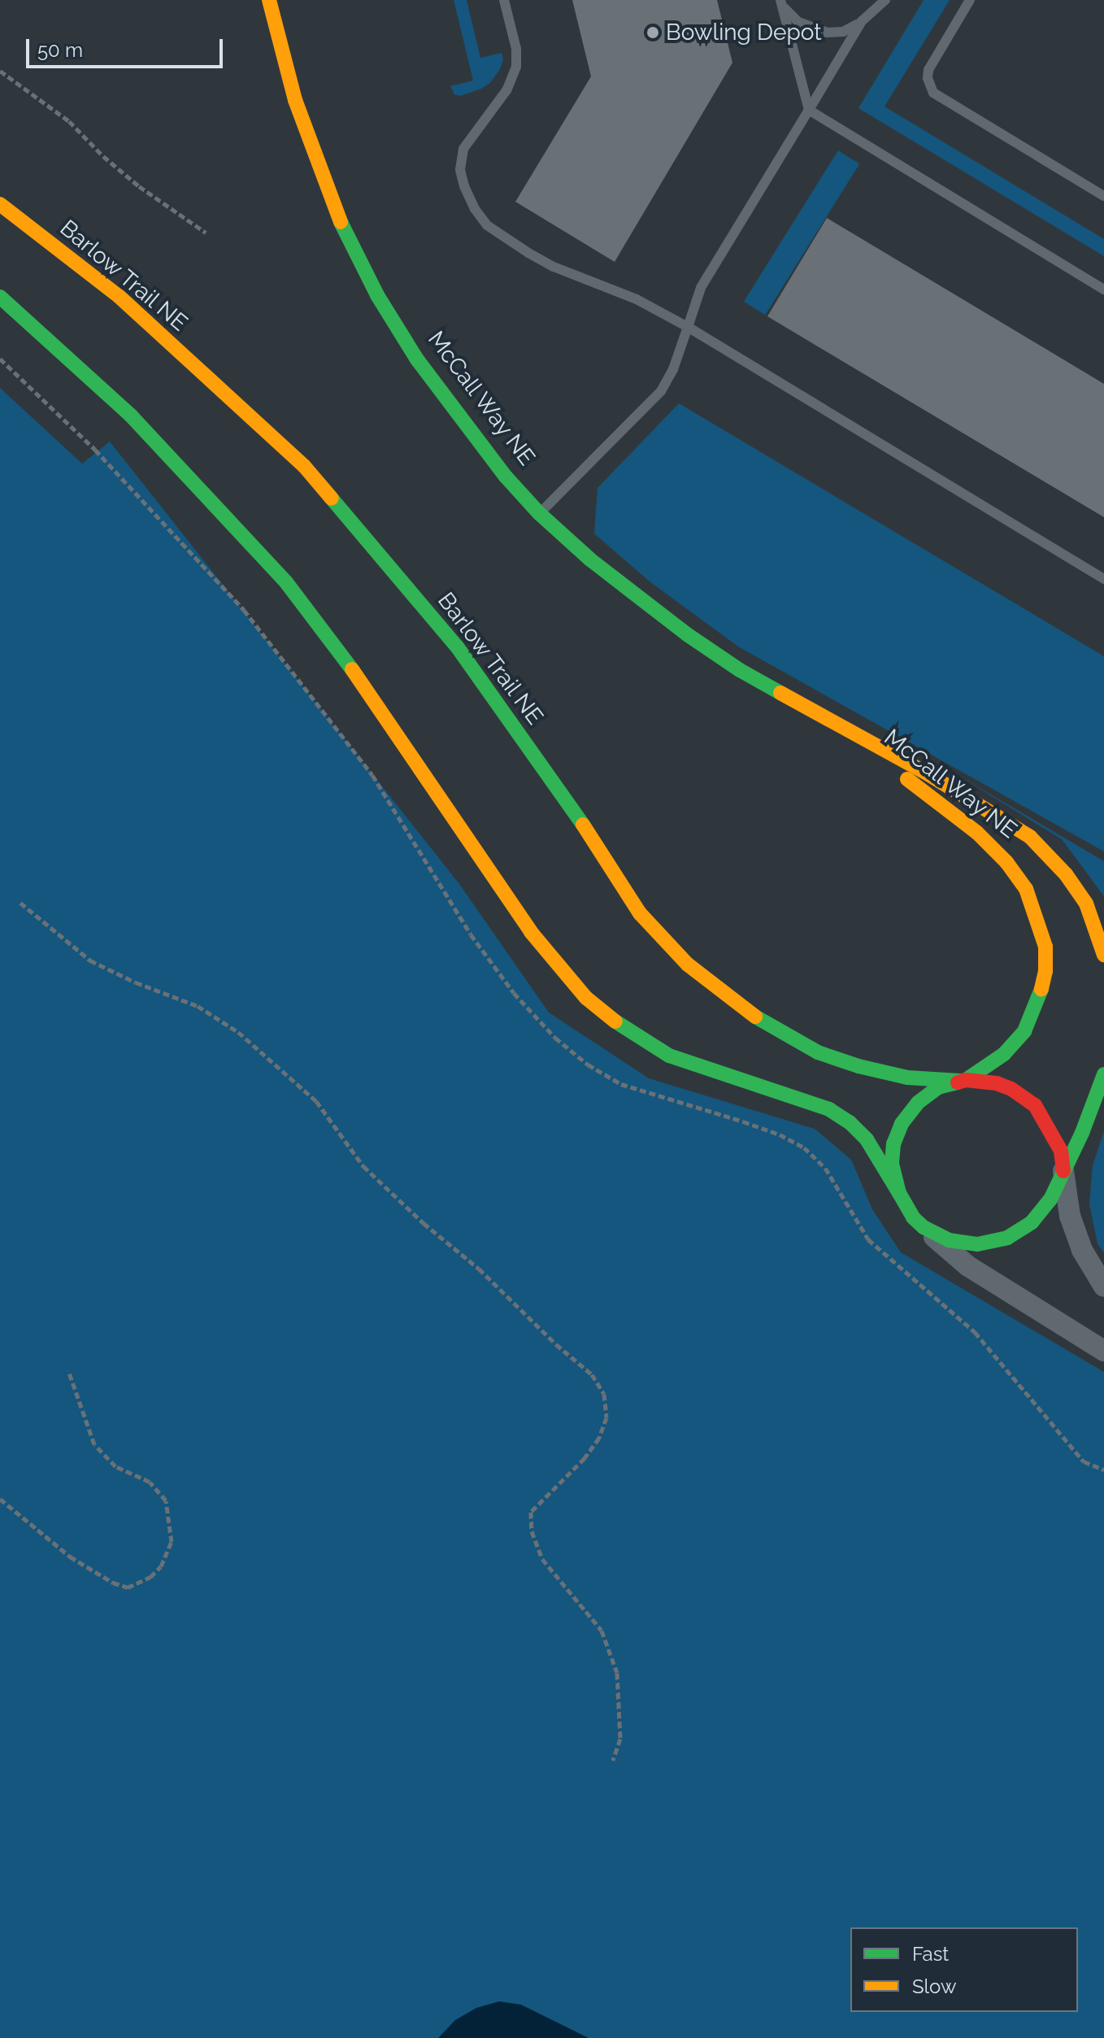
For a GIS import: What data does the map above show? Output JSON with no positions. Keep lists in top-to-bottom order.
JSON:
{
  "streets": {
    "street": ["Barlow Trail NE", "McCall Way NE"]
  },
  "crossings": [
    ["Barlow Trail NE", "McCall Way NE"]
  ],
  "places": ["Bowling Depot"],
  "legend": ["Fast", "Slow"],
  "scale_bar": "50 m"
}
